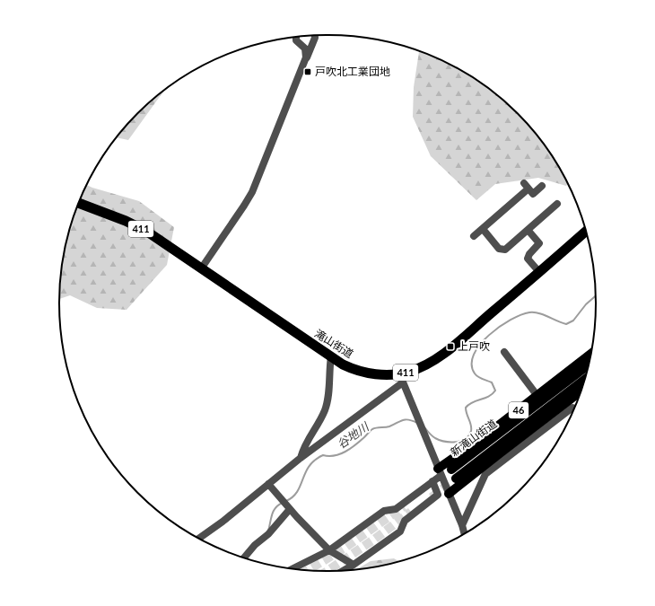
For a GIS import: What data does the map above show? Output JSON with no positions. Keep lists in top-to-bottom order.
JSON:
{
  "streets": {
    "highway": ["411", "滝山街道"],
    "main road": ["46", "新滝山街道"]
  },
  "water": ["谷地川"],
  "places": {
    "transit": ["戸吹北工業団地", "上戸吹"]
  }
}
